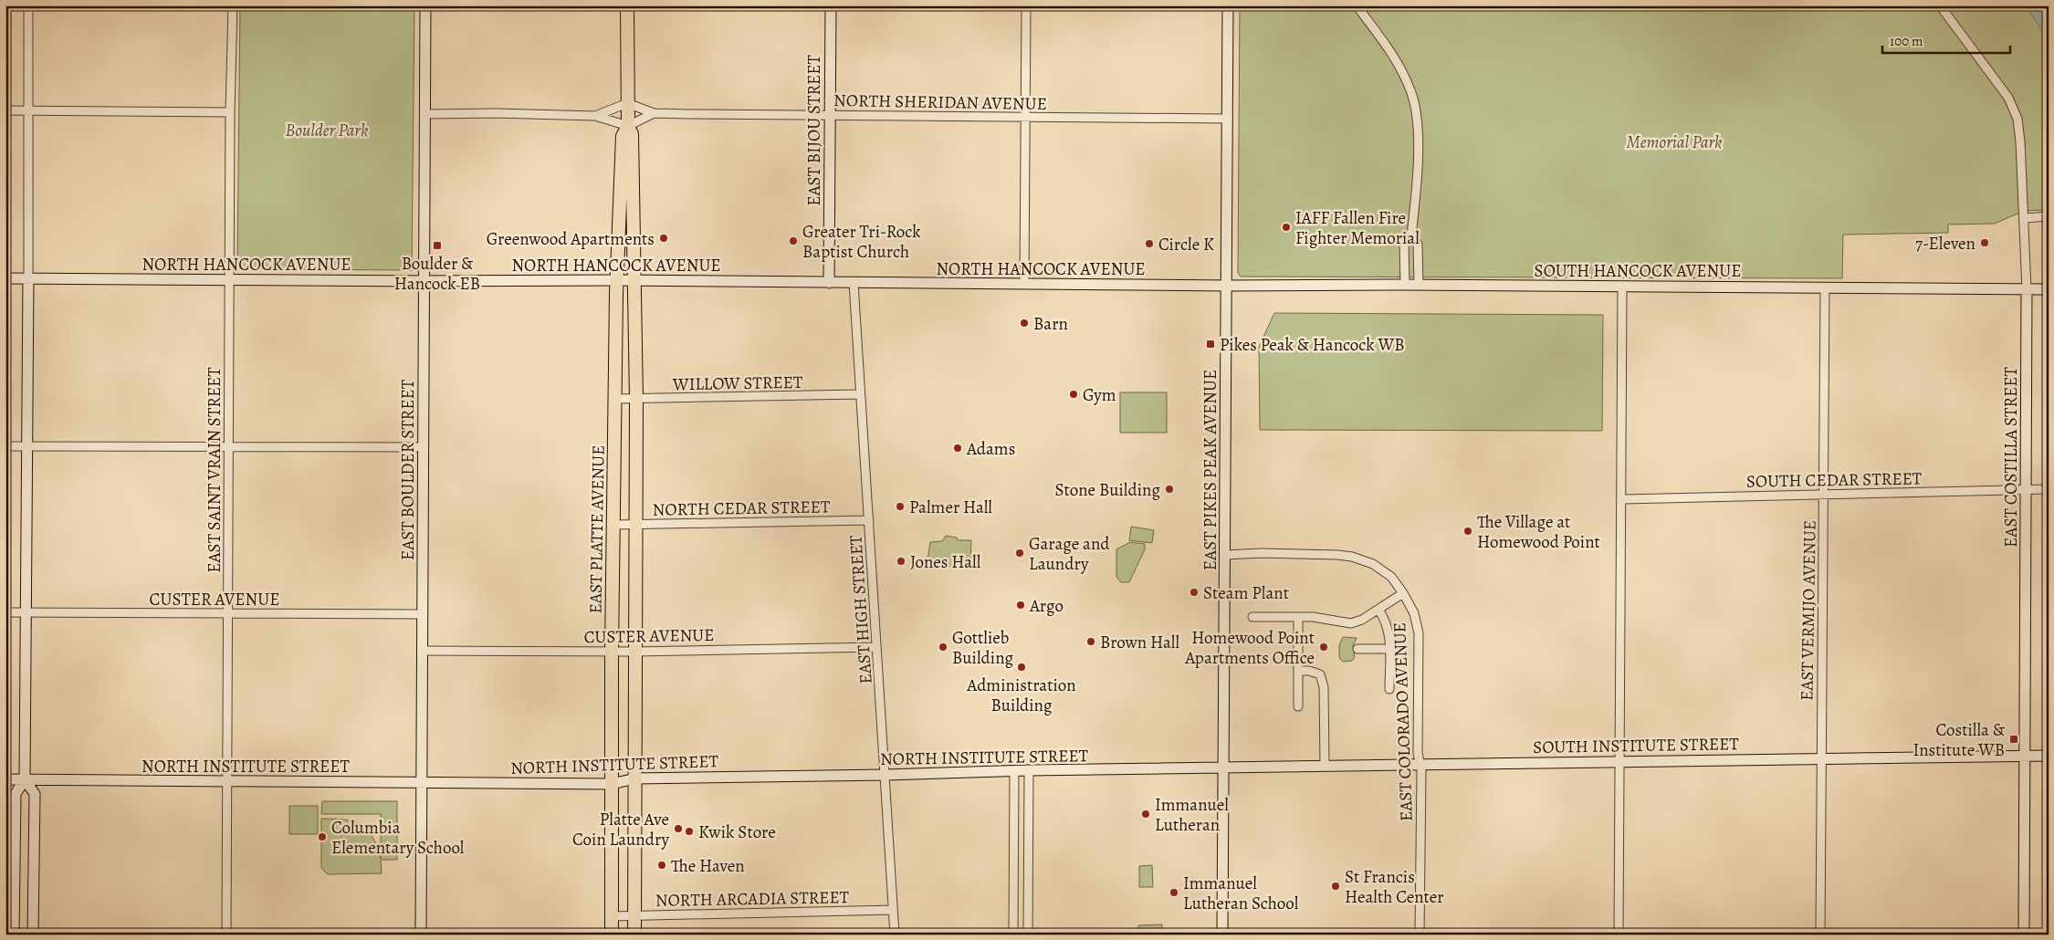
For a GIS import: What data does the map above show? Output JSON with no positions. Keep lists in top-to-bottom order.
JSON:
{
  "streets": {
    "main road": ["EAST PLATTE AVENUE"],
    "street": [
      "NORTH SHERIDAN AVENUE",
      "EAST BIJOU STREET",
      "NORTH HANCOCK AVENUE",
      "SOUTH HANCOCK AVENUE",
      "WILLOW STREET",
      "EAST COSTILLA STREET",
      "EAST SAINT VRAIN STREET",
      "EAST BOULDER STREET",
      "EAST PIKES PEAK AVENUE",
      "SOUTH CEDAR STREET",
      "NORTH CEDAR STREET",
      "CUSTER AVENUE",
      "EAST HIGH STREET",
      "EAST VERMIJO AVENUE",
      "EAST COLORADO AVENUE",
      "SOUTH INSTITUTE STREET",
      "NORTH INSTITUTE STREET",
      "NORTH ARCADIA STREET"
    ]
  },
  "crossings": [
    ["NORTH SHERIDAN AVENUE", "EAST BIJOU STREET"],
    ["NORTH SHERIDAN AVENUE", "EAST PIKES PEAK AVENUE"],
    ["NORTH SHERIDAN AVENUE", "EAST PLATTE AVENUE"],
    ["EAST BIJOU STREET", "NORTH HANCOCK AVENUE"],
    ["NORTH HANCOCK AVENUE", "SOUTH HANCOCK AVENUE"],
    ["NORTH HANCOCK AVENUE", "EAST SAINT VRAIN STREET"],
    ["NORTH HANCOCK AVENUE", "EAST BOULDER STREET"],
    ["NORTH HANCOCK AVENUE", "EAST PIKES PEAK AVENUE"],
    ["NORTH HANCOCK AVENUE", "EAST PLATTE AVENUE"],
    ["NORTH HANCOCK AVENUE", "EAST HIGH STREET"],
    ["SOUTH HANCOCK AVENUE", "EAST COSTILLA STREET"],
    ["SOUTH HANCOCK AVENUE", "EAST PIKES PEAK AVENUE"],
    ["SOUTH HANCOCK AVENUE", "EAST VERMIJO AVENUE"],
    ["WILLOW STREET", "EAST PLATTE AVENUE"],
    ["WILLOW STREET", "EAST HIGH STREET"],
    ["EAST COSTILLA STREET", "SOUTH CEDAR STREET"],
    ["EAST COSTILLA STREET", "SOUTH INSTITUTE STREET"],
    ["EAST SAINT VRAIN STREET", "CUSTER AVENUE"],
    ["EAST SAINT VRAIN STREET", "NORTH INSTITUTE STREET"],
    ["EAST BOULDER STREET", "CUSTER AVENUE"],
    ["EAST BOULDER STREET", "NORTH INSTITUTE STREET"],
    ["EAST PIKES PEAK AVENUE", "EAST COLORADO AVENUE"],
    ["EAST PIKES PEAK AVENUE", "SOUTH INSTITUTE STREET"],
    ["EAST PIKES PEAK AVENUE", "NORTH INSTITUTE STREET"],
    ["SOUTH CEDAR STREET", "EAST VERMIJO AVENUE"],
    ["NORTH CEDAR STREET", "EAST PLATTE AVENUE"],
    ["NORTH CEDAR STREET", "EAST HIGH STREET"],
    ["EAST PLATTE AVENUE", "CUSTER AVENUE"],
    ["EAST PLATTE AVENUE", "NORTH INSTITUTE STREET"],
    ["EAST PLATTE AVENUE", "NORTH ARCADIA STREET"],
    ["CUSTER AVENUE", "EAST HIGH STREET"],
    ["EAST HIGH STREET", "NORTH INSTITUTE STREET"],
    ["EAST HIGH STREET", "NORTH ARCADIA STREET"],
    ["EAST VERMIJO AVENUE", "SOUTH INSTITUTE STREET"],
    ["EAST COLORADO AVENUE", "SOUTH INSTITUTE STREET"],
    ["SOUTH INSTITUTE STREET", "NORTH INSTITUTE STREET"]
  ],
  "parks": ["Boulder Park", "Memorial Park"],
  "places": {
    "other": [
      "IAFF Fallen Fire Fighter Memorial",
      "Greenwood Apartments",
      "Greater Tri-Rock Baptist Church",
      "7-Eleven",
      "Circle K",
      "Barn",
      "Gym",
      "Adams",
      "Stone Building",
      "Palmer Hall",
      "The Village at Homewood Point",
      "Garage and Laundry",
      "Jones Hall",
      "Steam Plant",
      "Argo",
      "Brown Hall",
      "Gottlieb Building",
      "Homewood Point Apartments Office",
      "Administration Building",
      "Immanuel Lutheran",
      "Platte Ave Coin Laundry",
      "Kwik Store",
      "Columbia Elementary School",
      "The Haven",
      "St Francis Health Center",
      "Immanuel Lutheran School"
    ],
    "transit": ["Boulder & Hancock EB", "Pikes Peak & Hancock WB", "Costilla & Institute WB"]
  },
  "scale_bar": "100 m"
}
